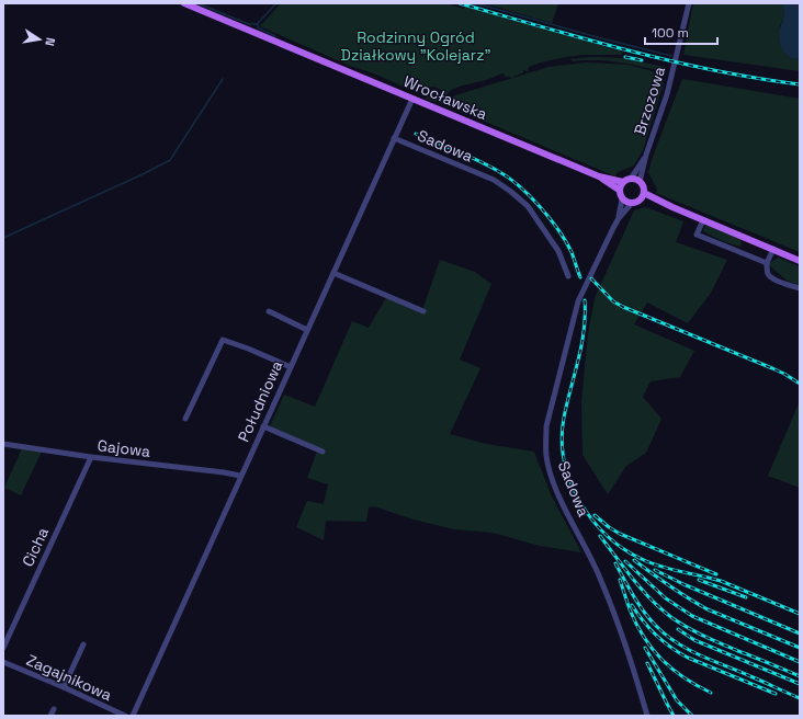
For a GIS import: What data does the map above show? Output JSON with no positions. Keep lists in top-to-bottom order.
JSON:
{
  "streets": {
    "main road": ["Wrocławska"],
    "street": [
      "Brzozowa",
      "Sadowa",
      "Południowa",
      "Gajowa",
      "Cicha",
      "Zagajnikowa"
    ]
  },
  "crossings": [
    ["Wrocławska", "Brzozowa"],
    ["Wrocławska", "Sadowa"],
    ["Wrocławska", "Południowa"],
    ["Brzozowa", "Sadowa"],
    ["Sadowa", "Południowa"],
    ["Południowa", "Gajowa"],
    ["Gajowa", "Cicha"]
  ],
  "parks": ["Rodzinny Ogród Działkowy \"Kolejarz\""],
  "scale_bar": "100 m",
  "north": "right"
}
